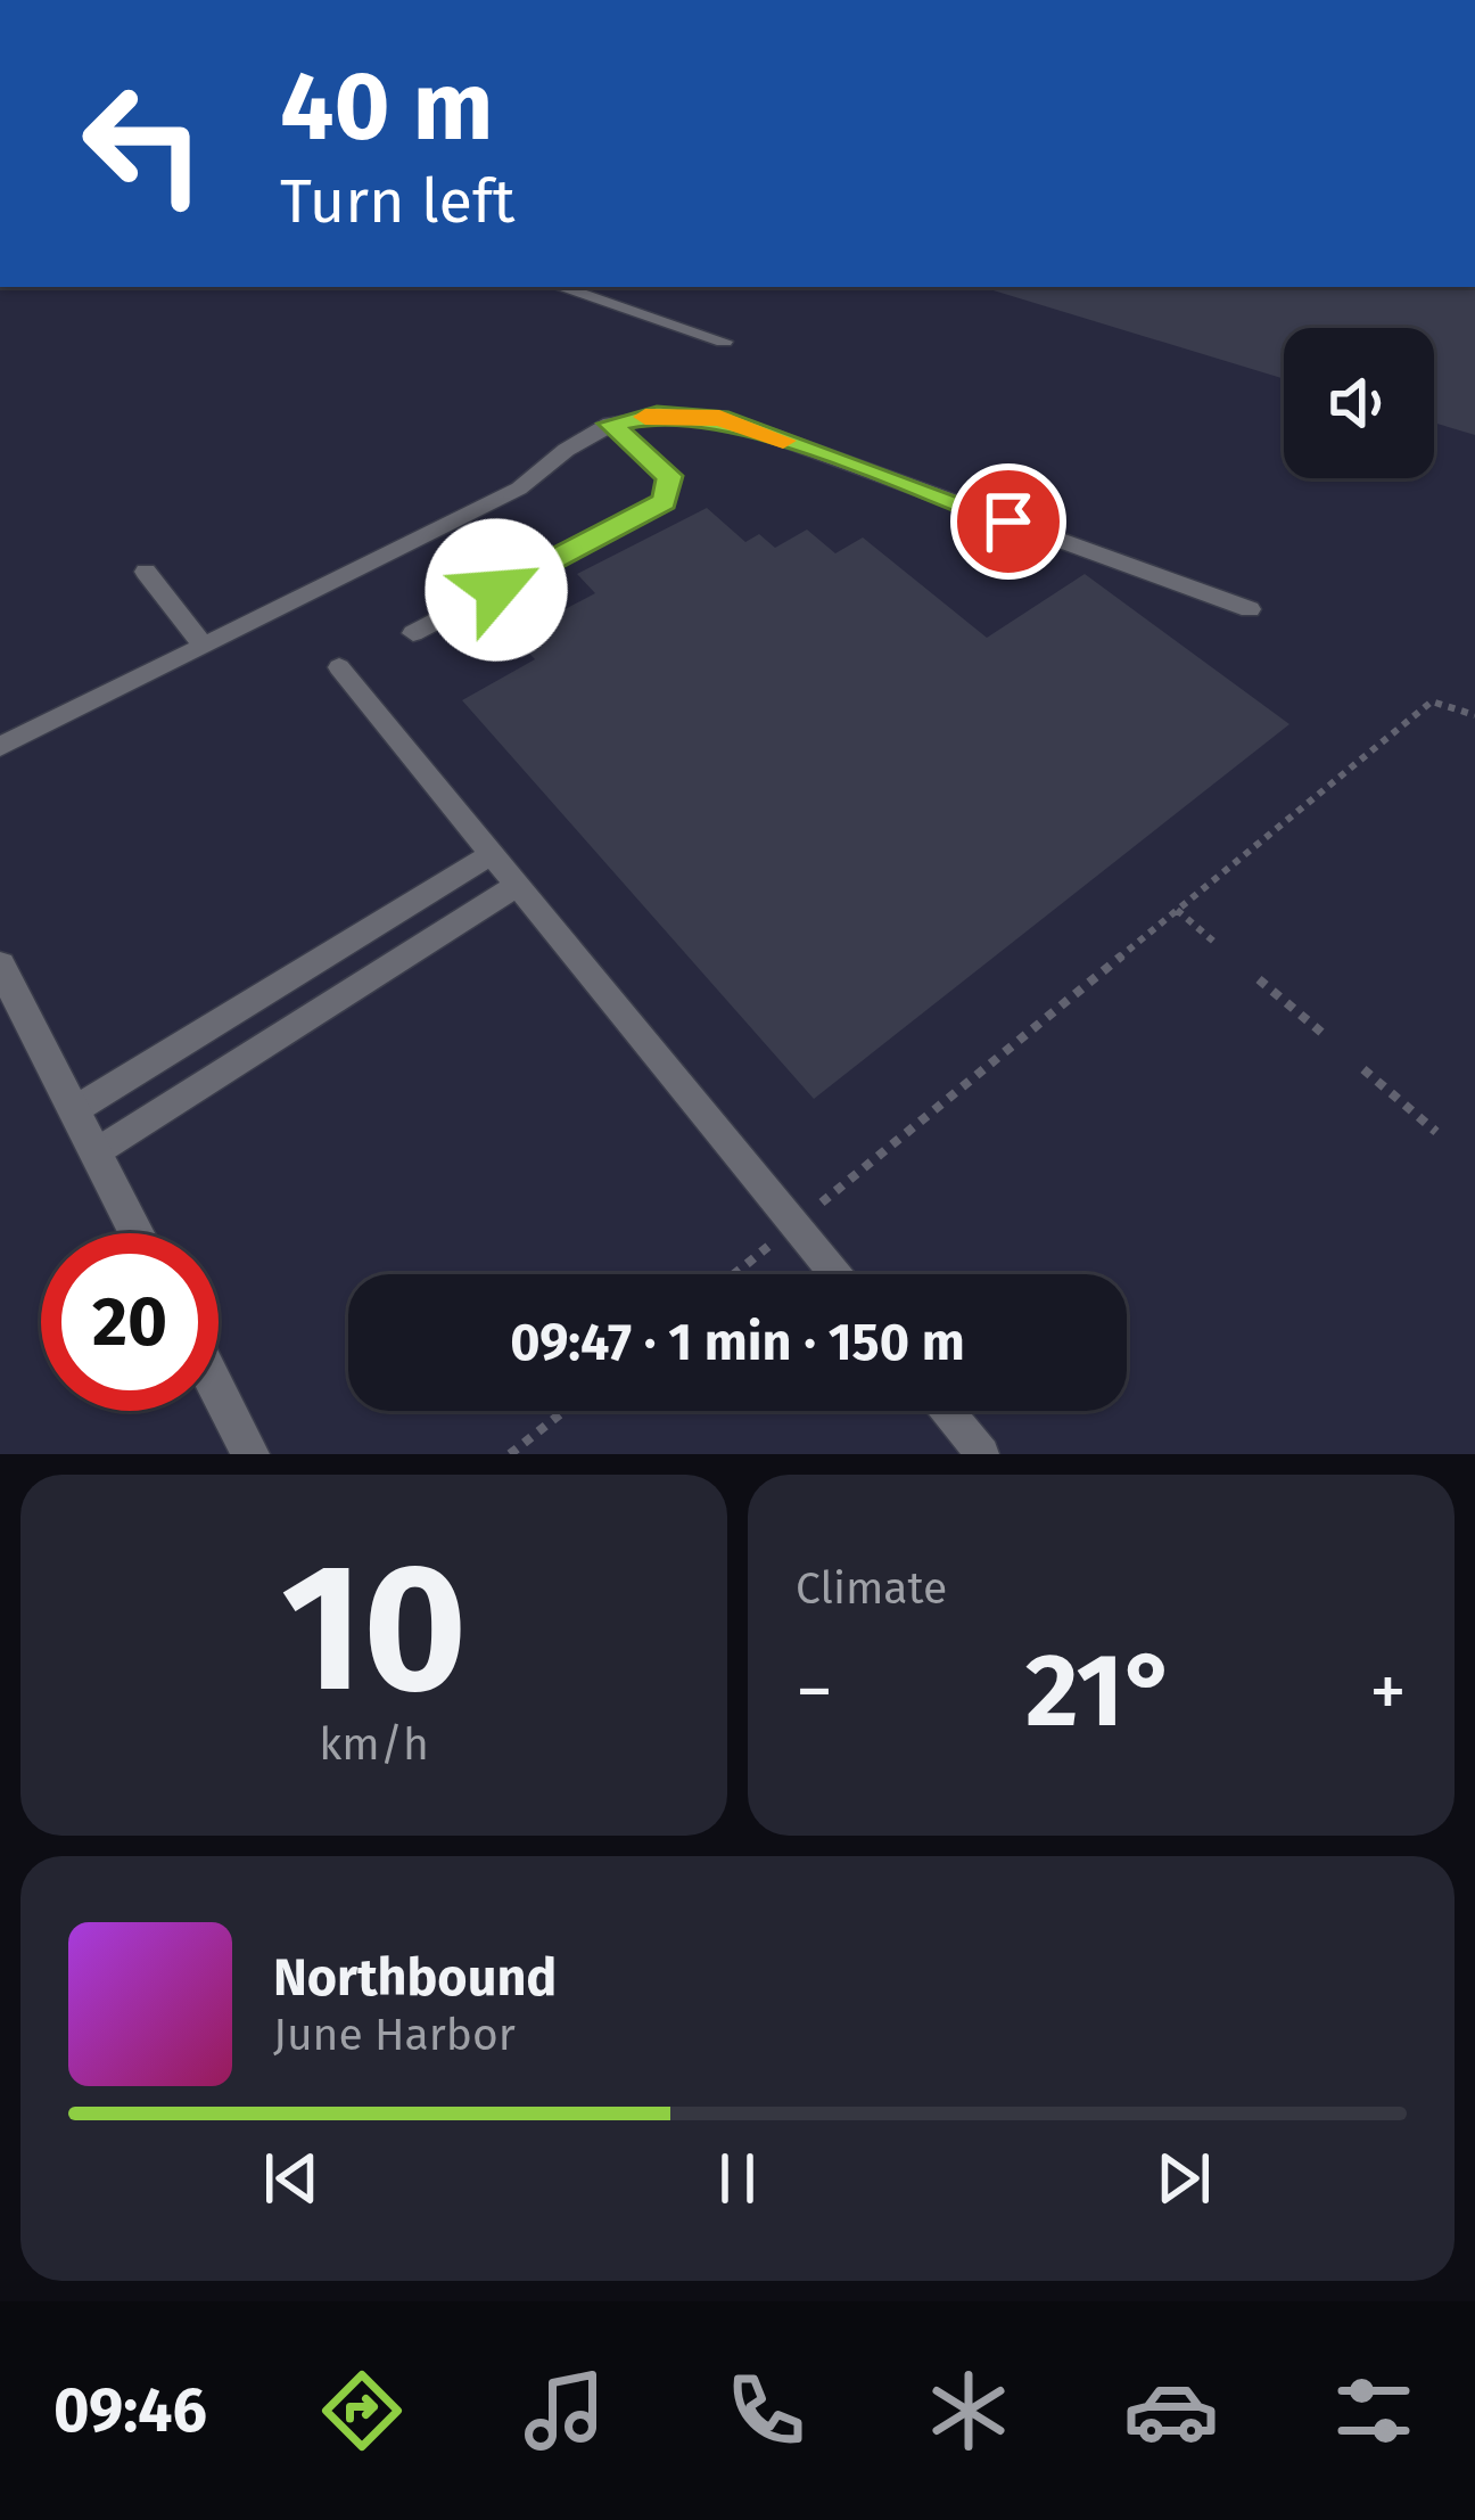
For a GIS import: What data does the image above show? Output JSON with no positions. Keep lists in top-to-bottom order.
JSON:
{
  "page": {
    "turn": ["40 m", "Turn left"],
    "limit": "20",
    "trip": "09:47 · 1 min · 150 m",
    "tile": [
      ["10", "km/h"],
      "Climate"
    ],
    "heat": ["−", "21°", "+"],
    "song": ["Northbound", "June Harbor"],
    "tabs": "09:46"
  }
}
